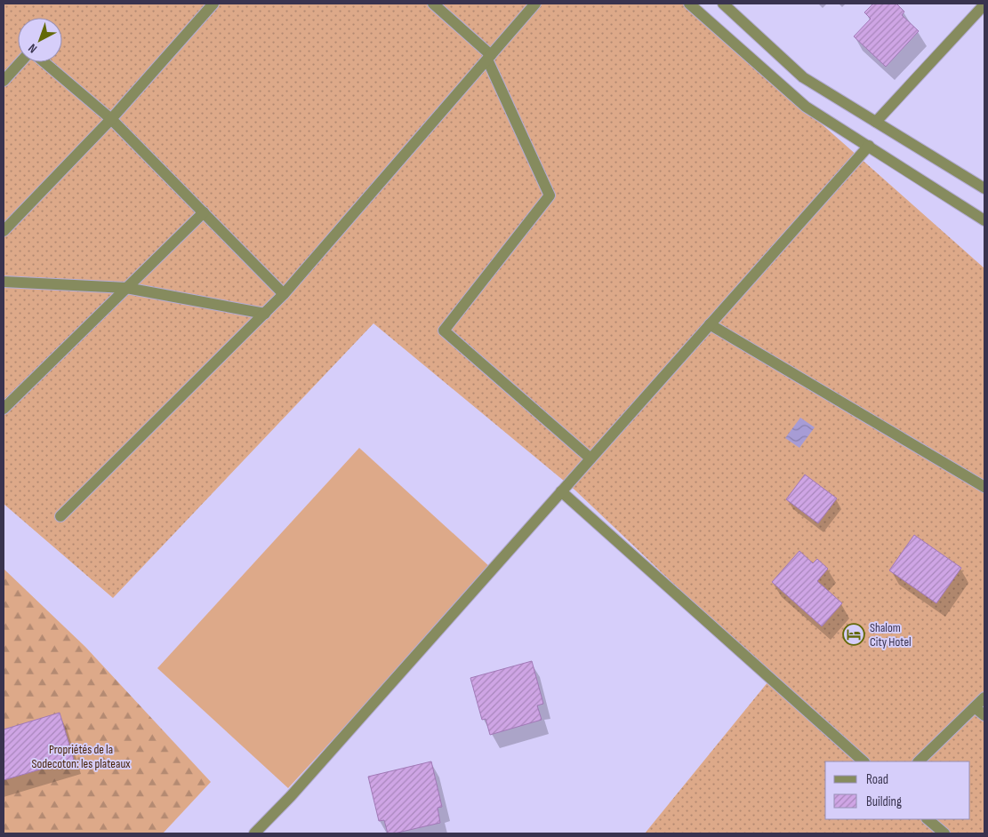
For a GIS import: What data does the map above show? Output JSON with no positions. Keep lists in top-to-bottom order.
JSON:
{
  "parks": ["Propriétés de la Sodecoton: les plateaux"],
  "places": {
    "hotel": ["Shalom City Hotel"]
  },
  "legend": ["Road", "Building"],
  "north": "bottom left"
}
